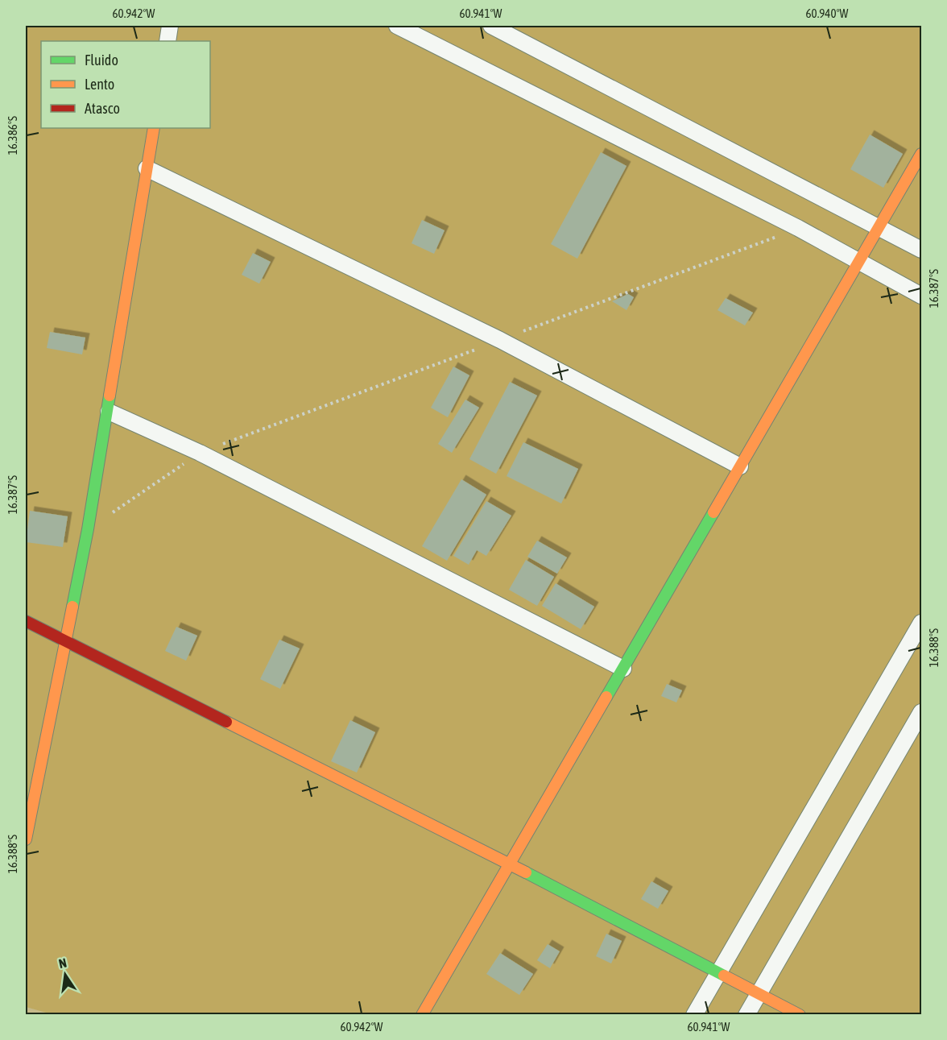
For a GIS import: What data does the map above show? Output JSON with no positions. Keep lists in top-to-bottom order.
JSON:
{
  "legend": ["Fluido", "Lento", "Atasco"],
  "north": "top",
  "coordinates": [
    "60.942°W",
    "60.941°W",
    "60.940°W",
    "16.386°S",
    "16.387°S",
    "16.388°S"
  ]
}
